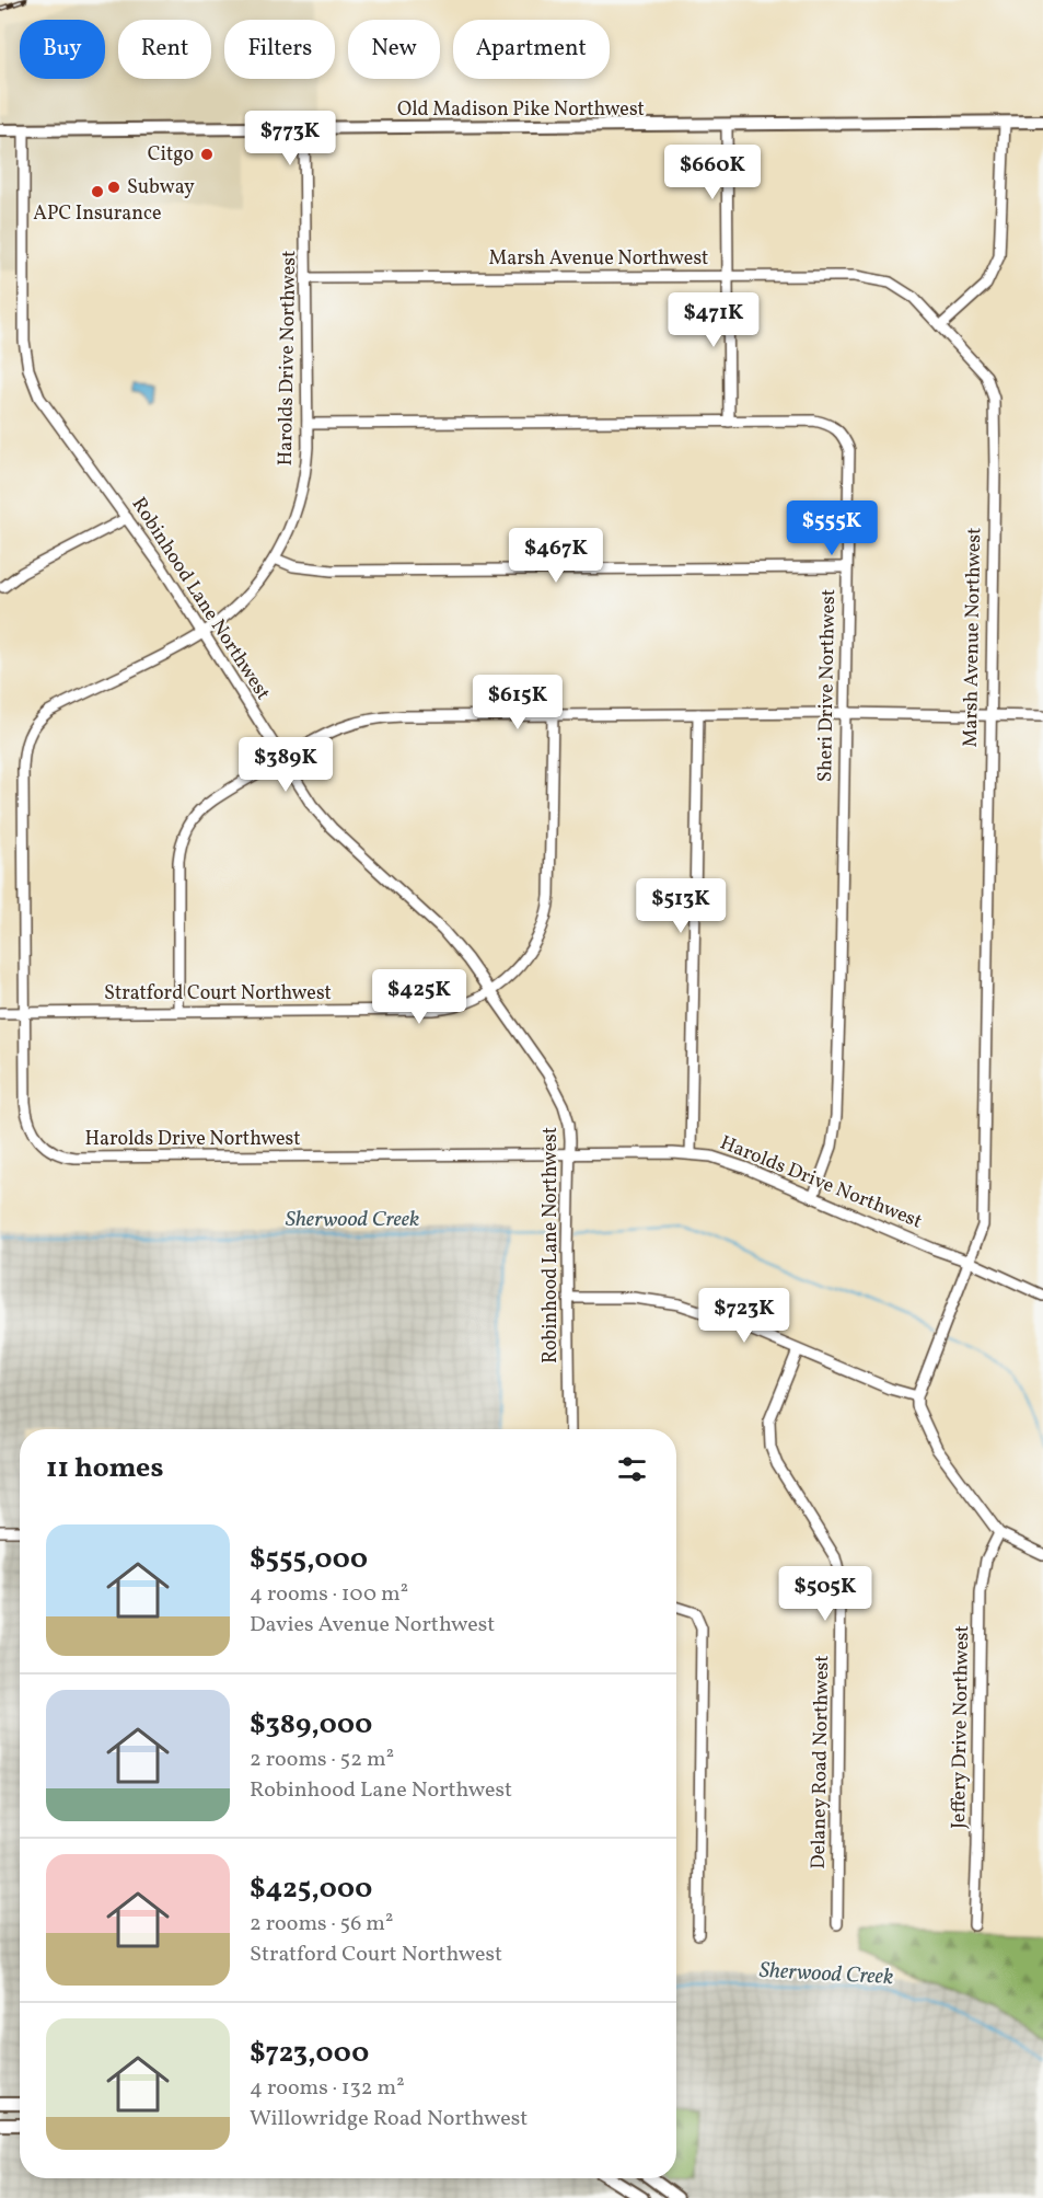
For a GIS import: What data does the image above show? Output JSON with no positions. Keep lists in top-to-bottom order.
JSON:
{
  "streets": {
    "main road": ["Old Madison Pike Northwest"],
    "street": [
      "Marsh Avenue Northwest",
      "Harolds Drive Northwest",
      "Robinhood Lane Northwest",
      "Sheri Drive Northwest",
      "Stratford Court Northwest",
      "Jeffery Drive Northwest",
      "Delaney Road Northwest"
    ]
  },
  "crossings": [
    ["Old Madison Pike Northwest", "Harolds Drive Northwest"],
    ["Old Madison Pike Northwest", "Robinhood Lane Northwest"],
    ["Marsh Avenue Northwest", "Harolds Drive Northwest"],
    ["Harolds Drive Northwest", "Robinhood Lane Northwest"],
    ["Harolds Drive Northwest", "Sheri Drive Northwest"],
    ["Harolds Drive Northwest", "Stratford Court Northwest"],
    ["Robinhood Lane Northwest", "Stratford Court Northwest"]
  ],
  "water": ["Sherwood Creek"],
  "places": ["Citgo", "Subway", "APC Insurance"],
  "page": {
    "chip": [
      "Buy",
      "Rent",
      "Filters",
      "New",
      "Apartment"
    ],
    "price": [
      "$773K",
      "$660K",
      "$471K",
      "$555K",
      "$467K",
      "$615K",
      "$389K",
      "$513K",
      "$425K",
      "$723K",
      "$505K"
    ],
    "heading": "11 homes",
    "list": [
      {
        "name": "$555,000",
        "note": "4 rooms · 100 m² · Davies Avenue Northwest"
      },
      {
        "name": "$389,000",
        "note": "2 rooms · 52 m² · Robinhood Lane Northwest"
      },
      {
        "name": "$425,000",
        "note": "2 rooms · 56 m² · Stratford Court Northwest"
      },
      {
        "name": "$723,000",
        "note": "4 rooms · 132 m² · Willowridge Road Northwest"
      }
    ]
  }
}
